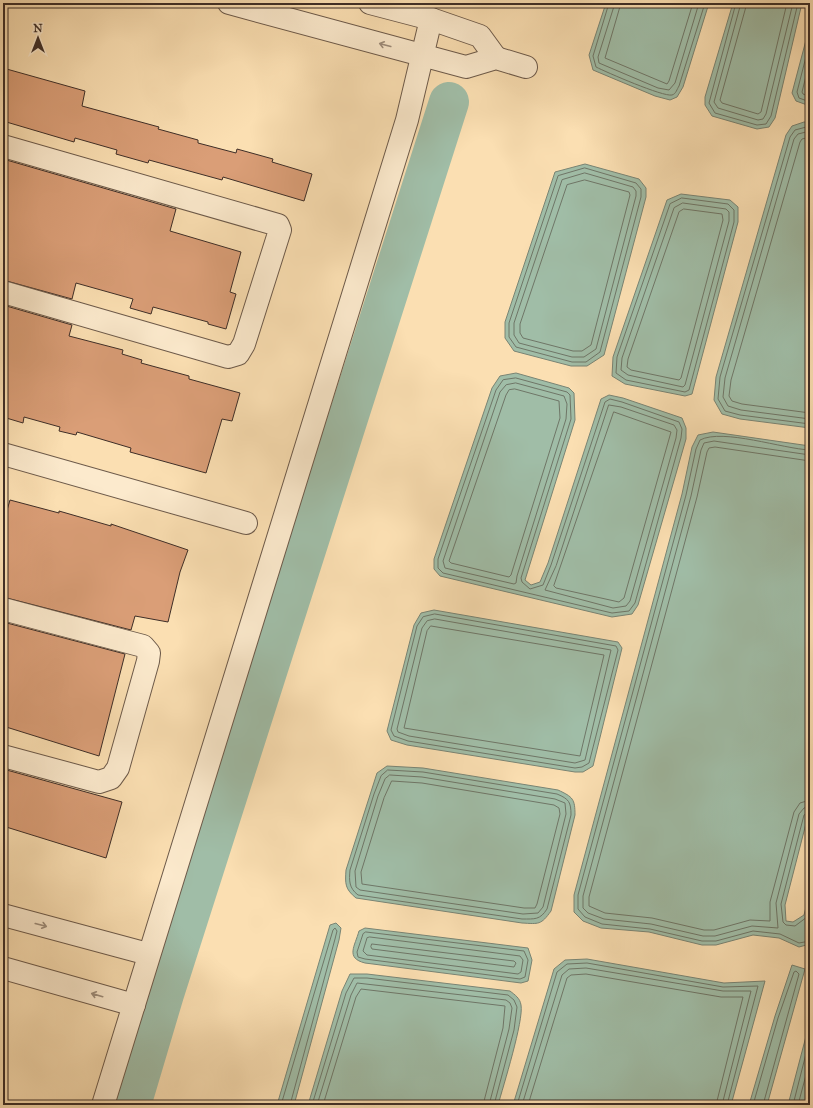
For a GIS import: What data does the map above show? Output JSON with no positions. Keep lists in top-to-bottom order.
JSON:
{
  "north": "top"
}
